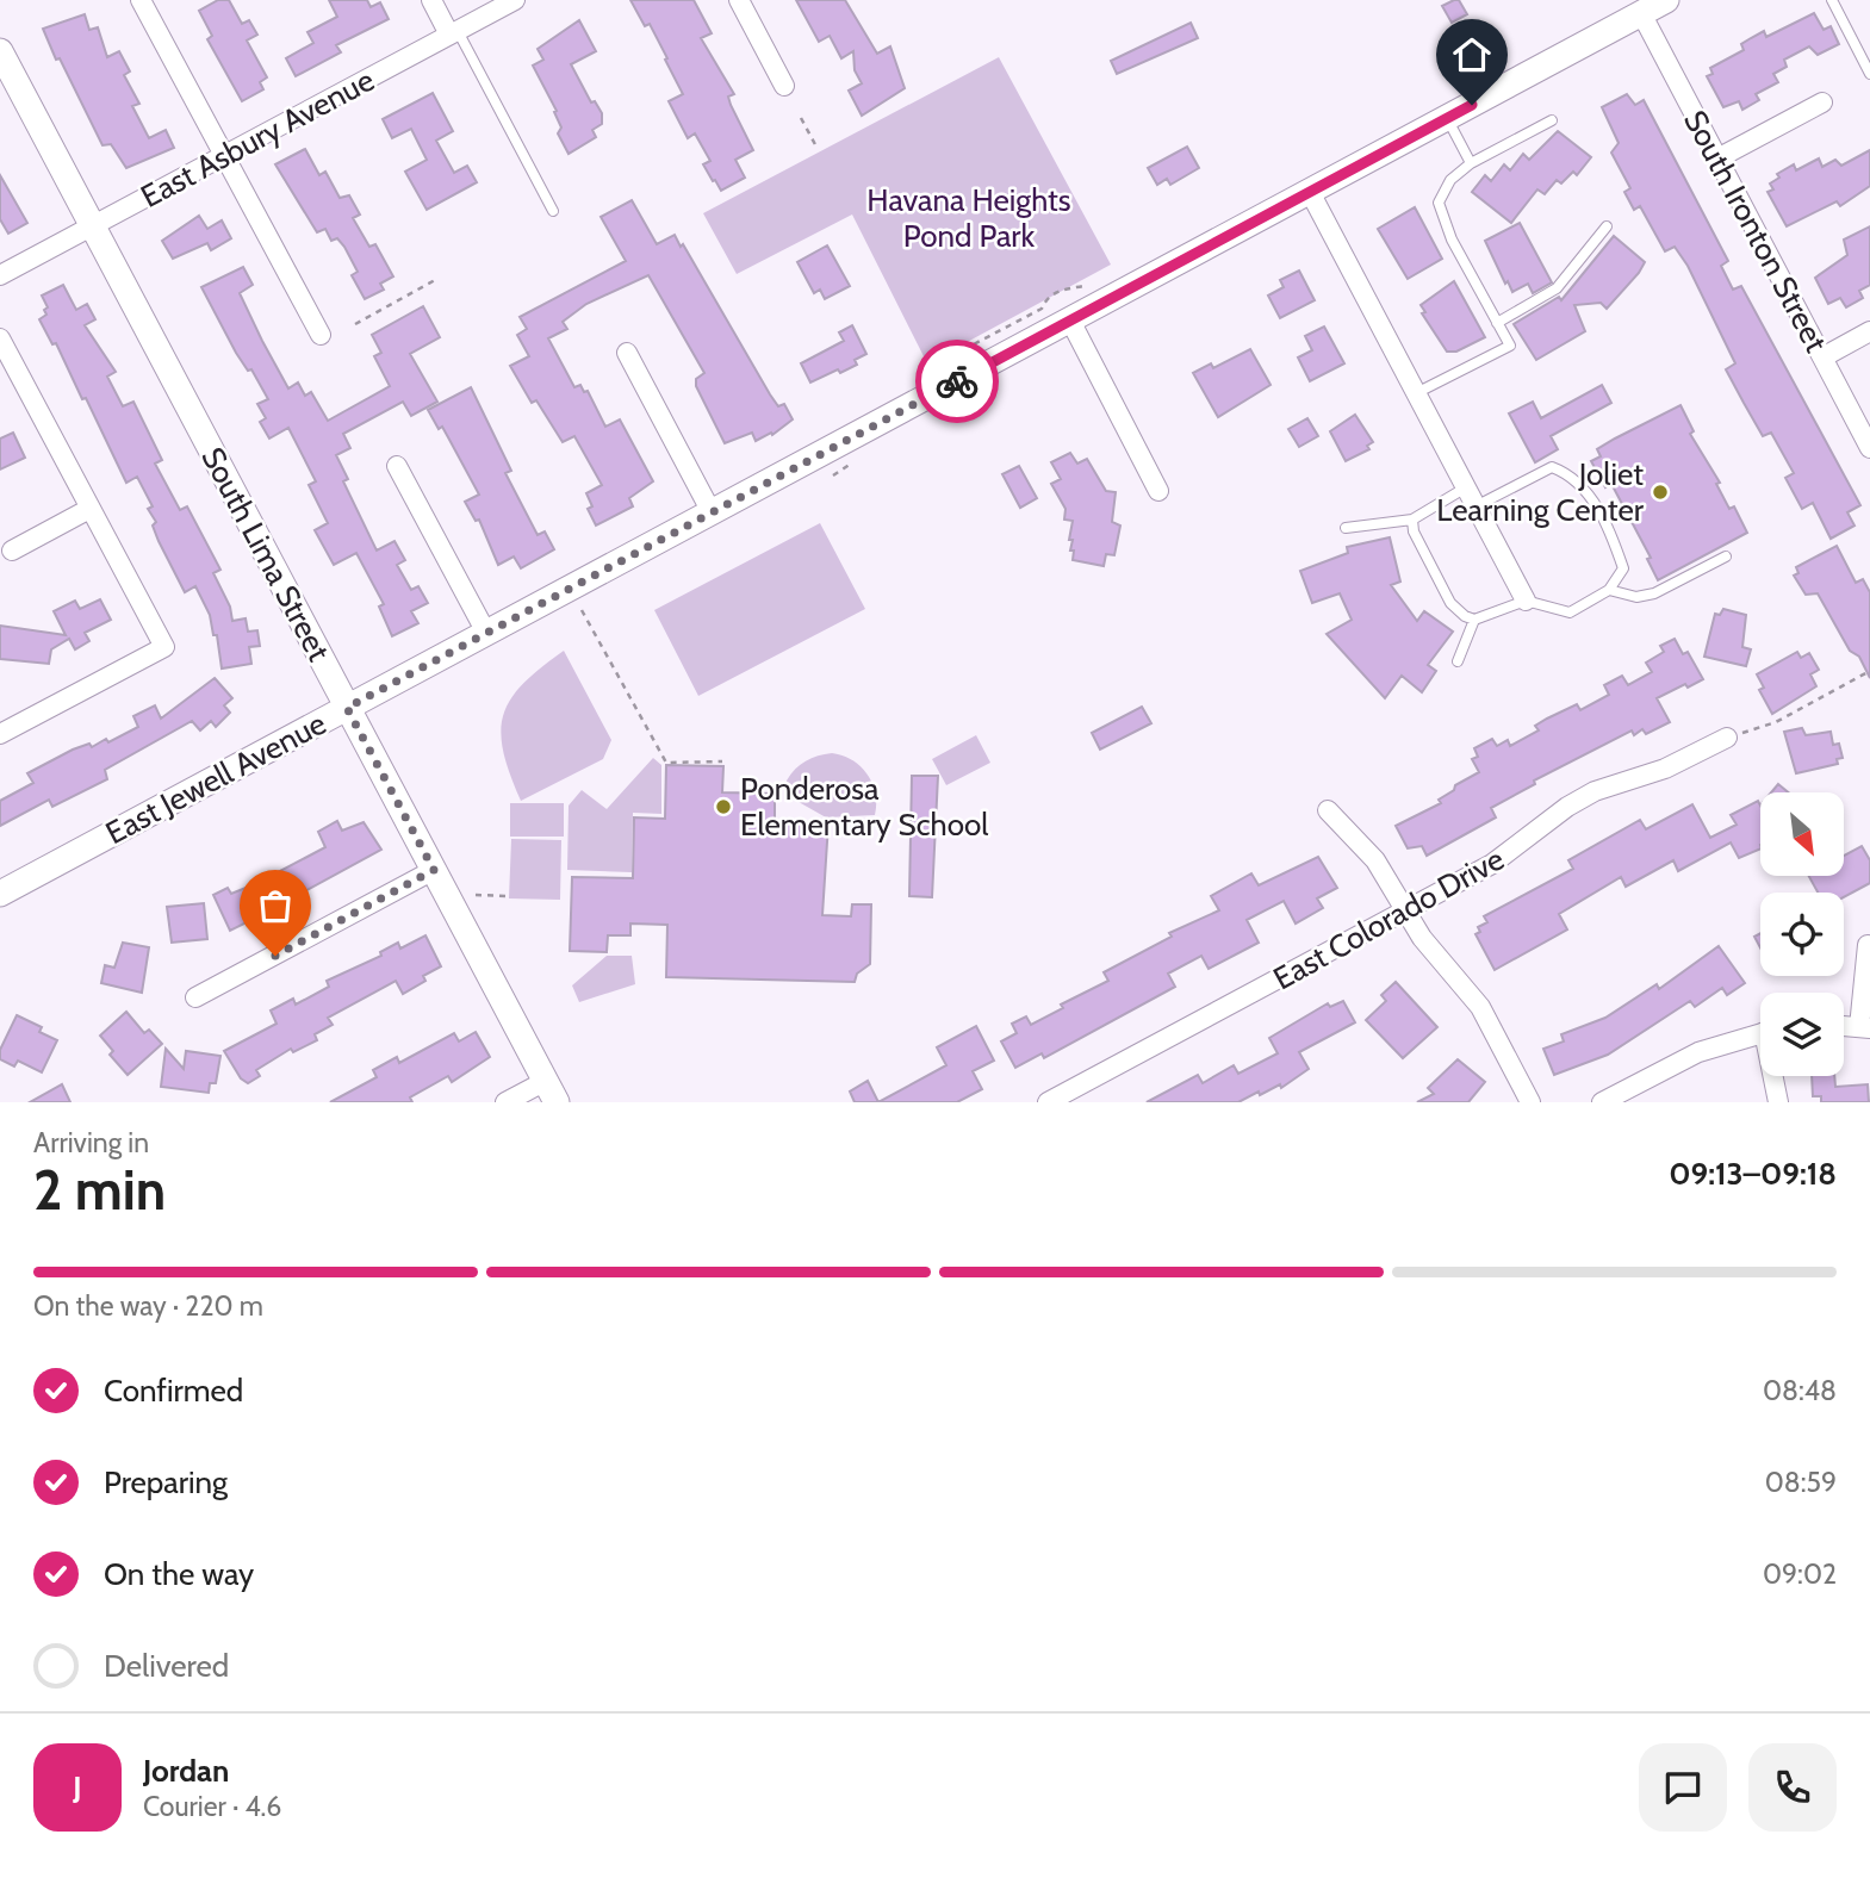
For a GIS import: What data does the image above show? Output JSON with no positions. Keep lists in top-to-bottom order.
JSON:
{
  "streets": {
    "street": [
      "East Asbury Avenue",
      "South Ironton Street",
      "South Lima Street",
      "East Jewell Avenue",
      "East Colorado Drive"
    ]
  },
  "crossings": [
    ["East Asbury Avenue", "South Lima Street"],
    ["South Ironton Street", "East Jewell Avenue"],
    ["South Lima Street", "East Jewell Avenue"]
  ],
  "parks": ["Havana Heights Pond Park"],
  "places": ["Joliet Learning Center", "Ponderosa Elementary School"],
  "north": "bottom right",
  "page": {
    "heading": ["2 min", "Arriving in", "09:13–09:18"],
    "panel": ["Jordan", "Courier · 4.6"],
    "bar": "On the way · 220 m",
    "list": [
      ["Confirmed", "08:48"],
      ["Preparing", "08:59"],
      ["On the way", "09:02"],
      "Delivered"
    ],
    "round": "J"
  }
}
